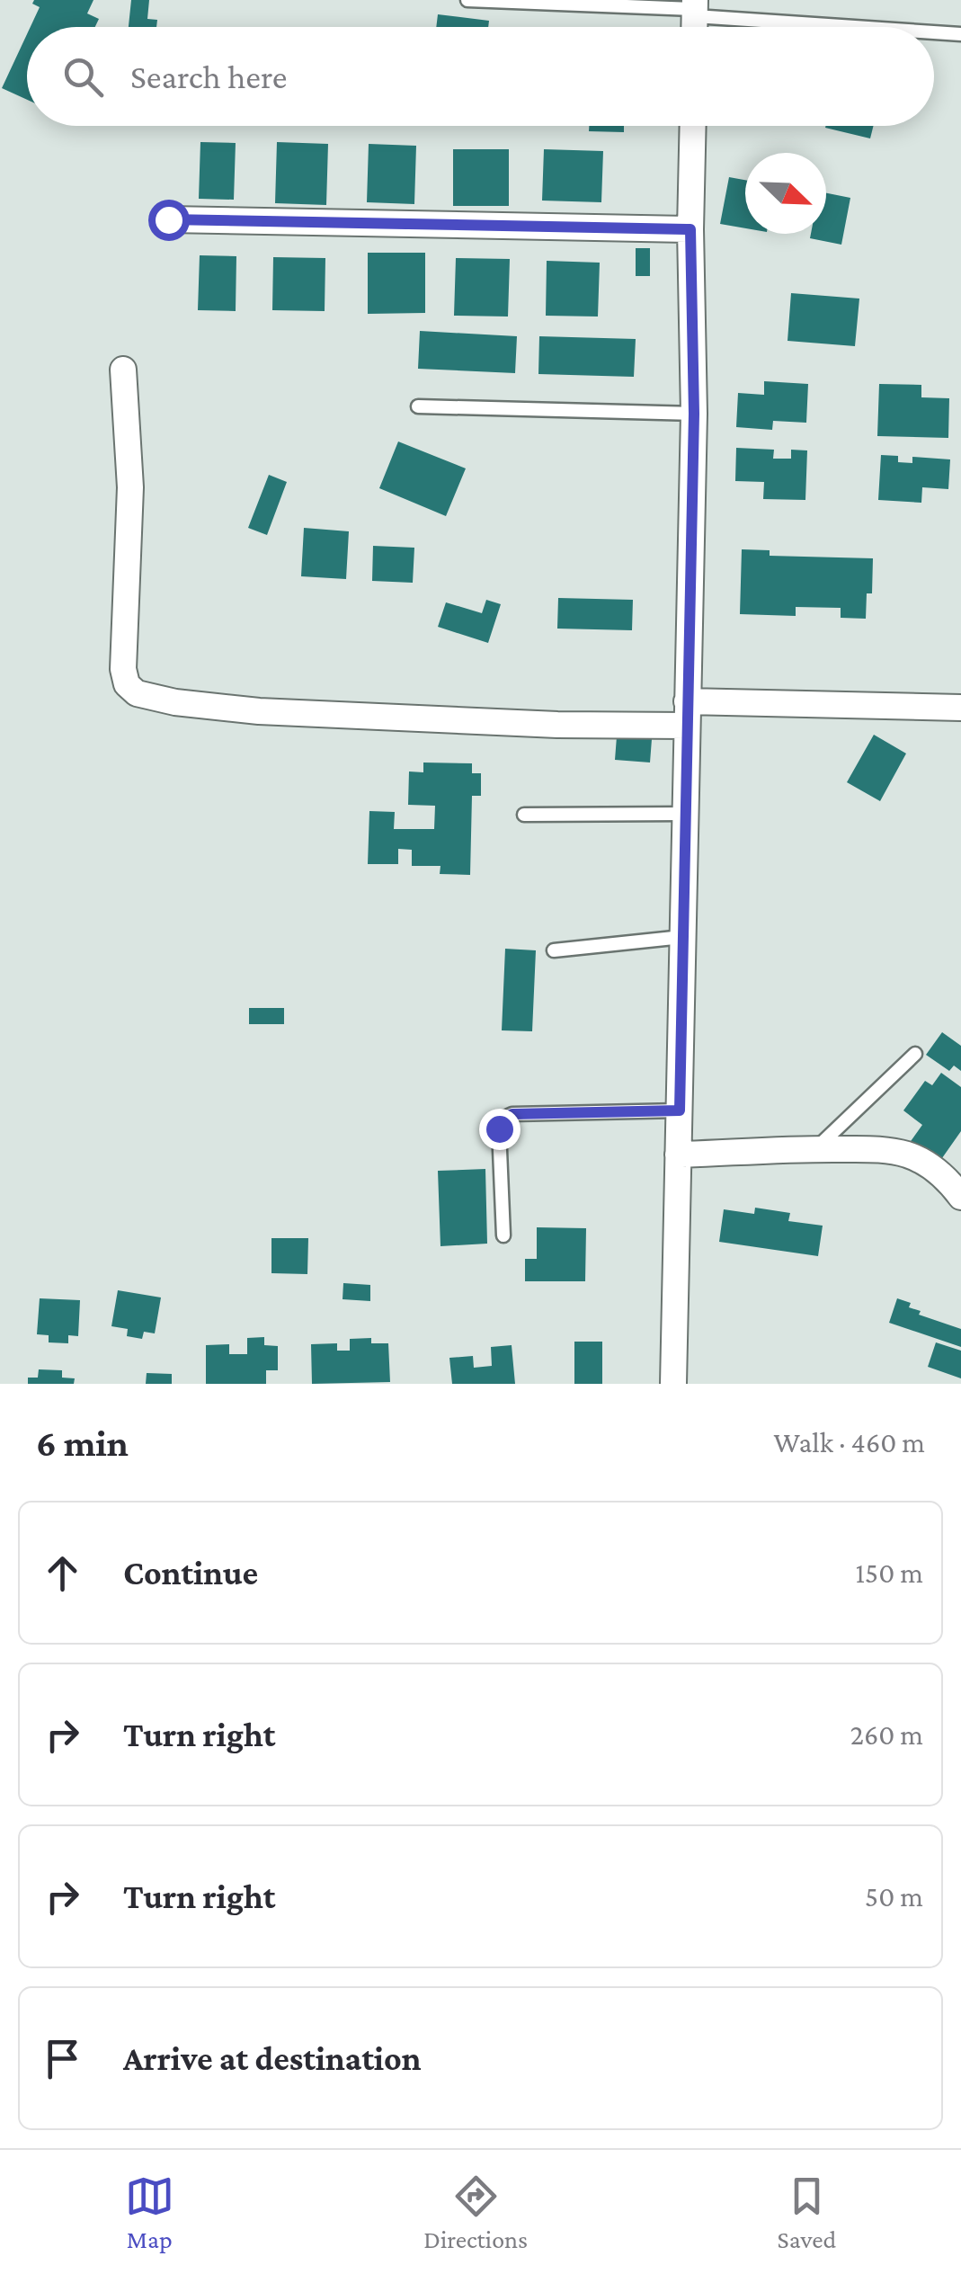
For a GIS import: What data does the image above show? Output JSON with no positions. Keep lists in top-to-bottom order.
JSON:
{
  "north": "bottom right",
  "page": {
    "search": "Search here",
    "heading": ["6 min", "Walk · 460 m"],
    "list": [
      ["Continue", "150 m"],
      ["Turn right", "260 m"],
      ["Turn right", "50 m"],
      "Arrive at destination"
    ],
    "nav": ["Map", "Directions", "Saved"]
  }
}
